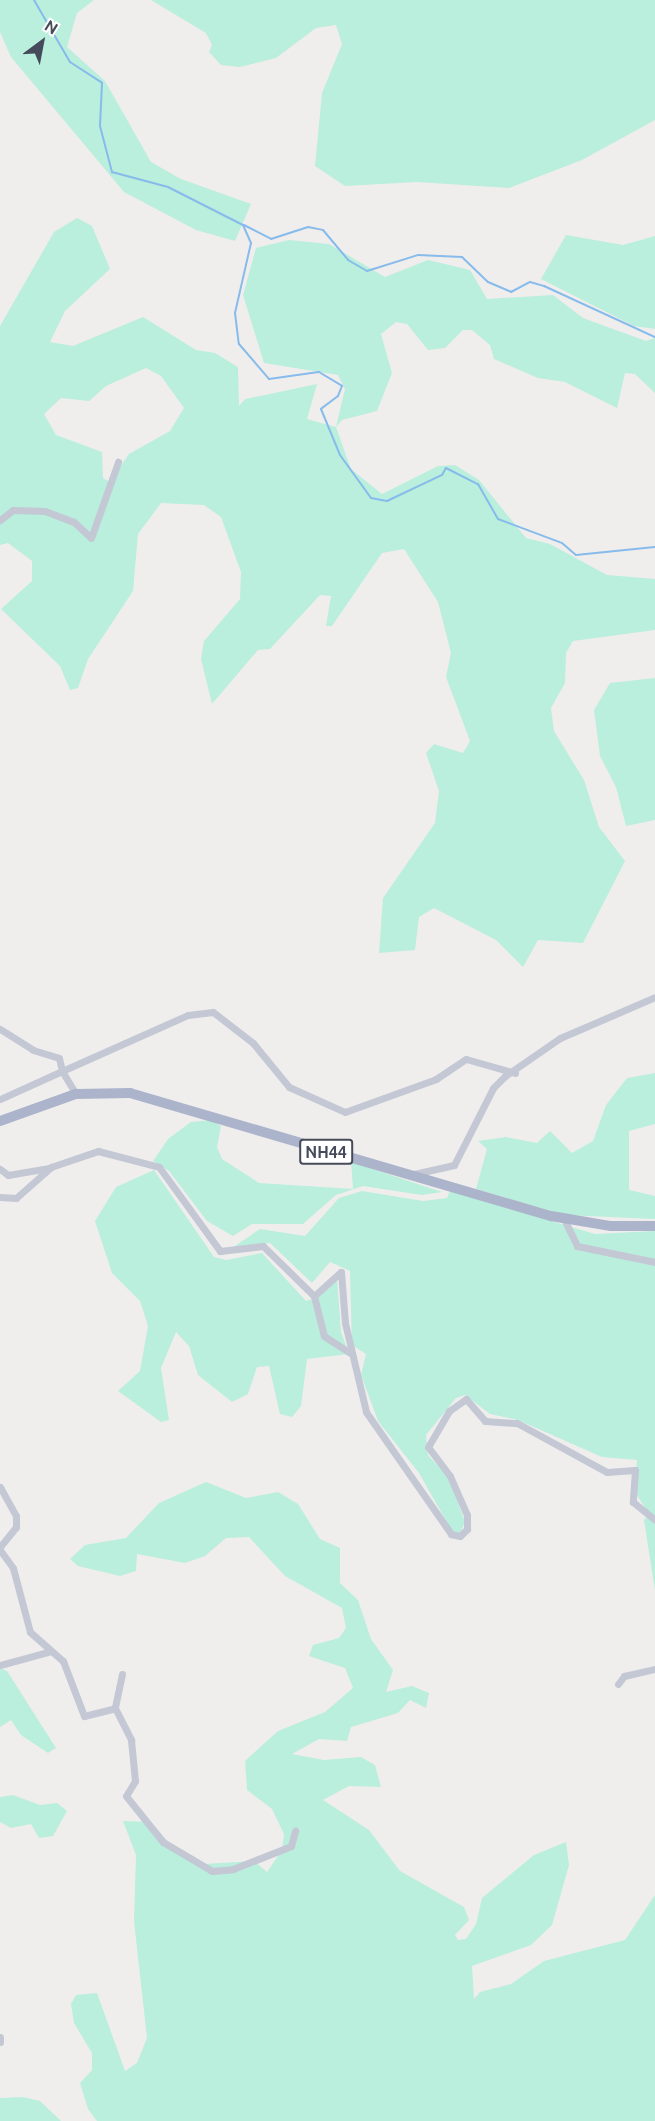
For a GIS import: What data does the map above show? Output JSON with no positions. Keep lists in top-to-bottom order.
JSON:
{
  "streets": {
    "main road": ["NH44"]
  },
  "north": "top right"
}
